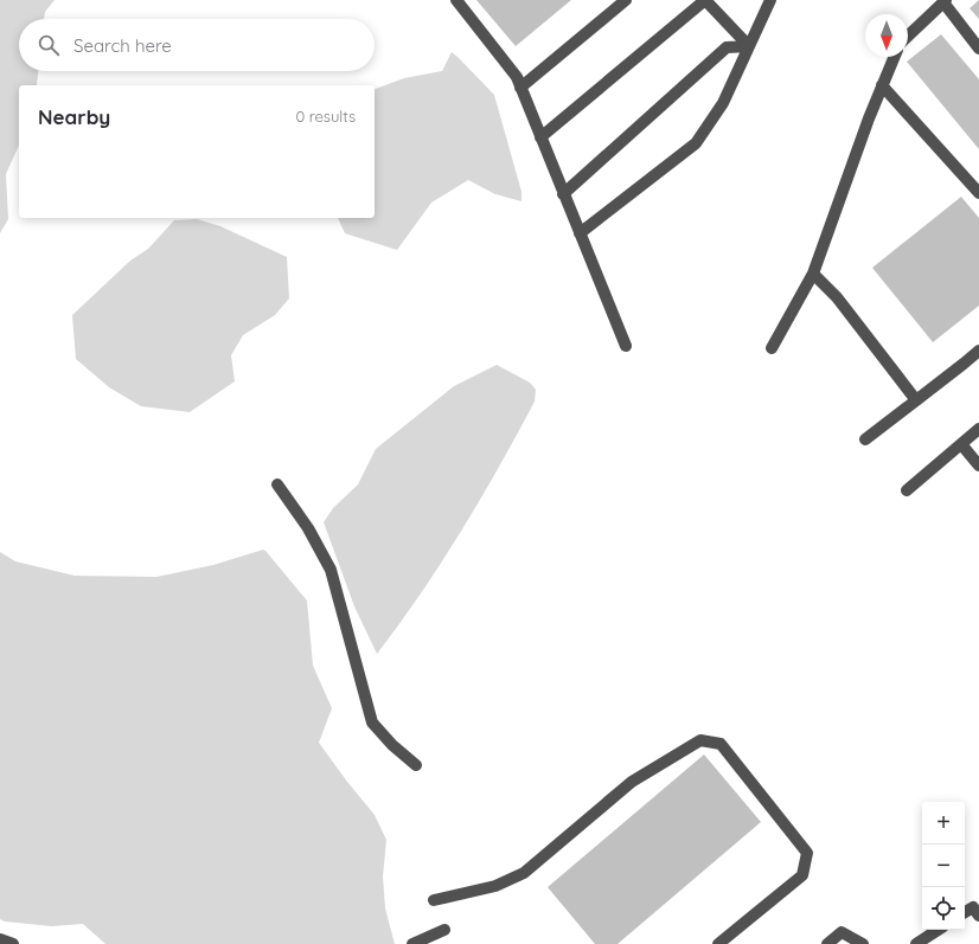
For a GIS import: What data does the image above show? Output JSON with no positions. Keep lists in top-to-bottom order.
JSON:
{
  "north": "bottom",
  "page": {
    "search": "Search here",
    "heading": ["Nearby", "0 results"],
    "map_buttons": ["+", "−"]
  }
}
